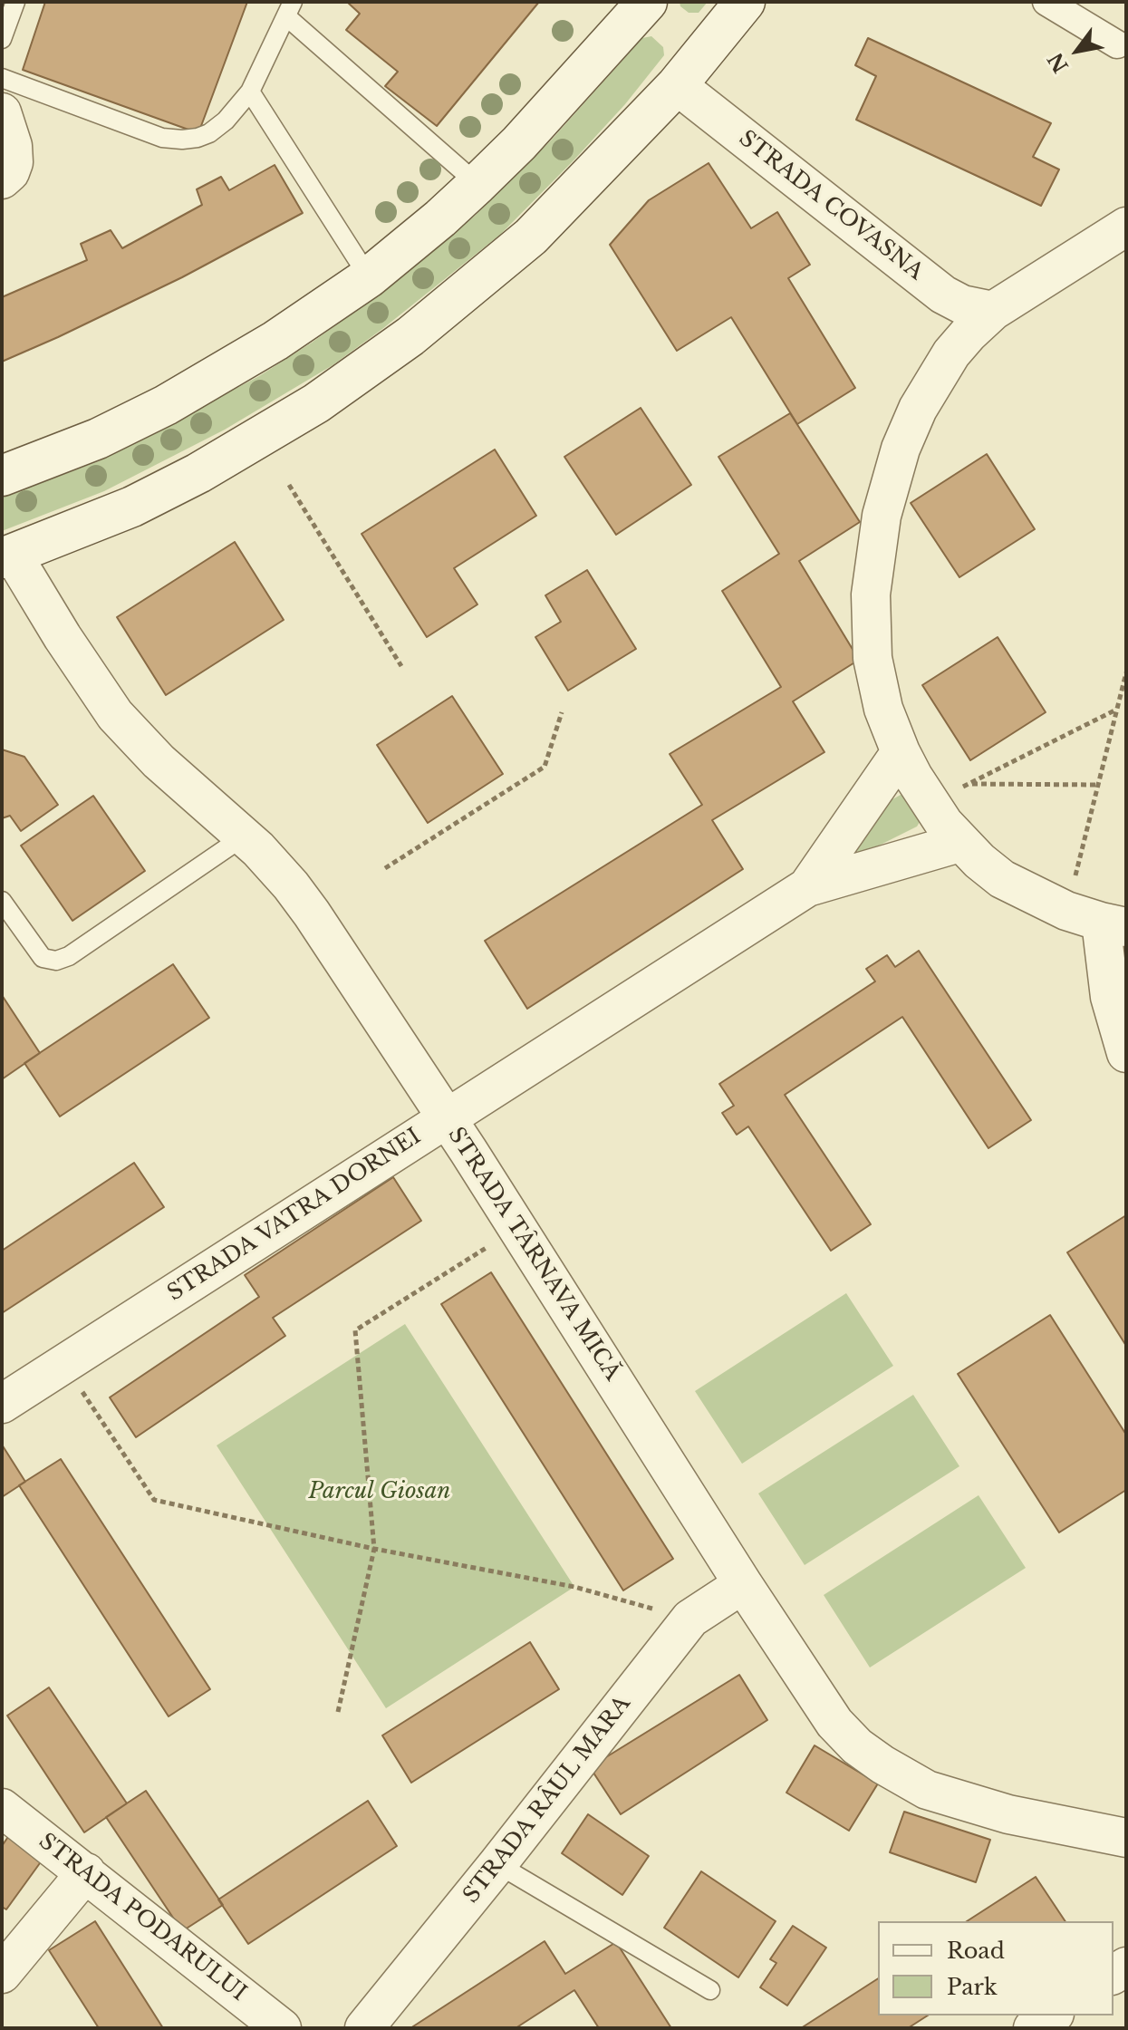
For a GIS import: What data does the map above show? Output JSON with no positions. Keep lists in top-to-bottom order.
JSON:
{
  "streets": {
    "street": [
      "STRADA COVASNA",
      "STRADA VATRA DORNEI",
      "STRADA TÂRNAVA MICĂ",
      "STRADA RÂUL MARA",
      "STRADA PODARULUI"
    ]
  },
  "crossings": [
    ["STRADA VATRA DORNEI", "STRADA TÂRNAVA MICĂ"],
    ["STRADA TÂRNAVA MICĂ", "STRADA RÂUL MARA"]
  ],
  "parks": ["Parcul Giosan"],
  "legend": ["Road", "Park"],
  "north": "bottom left"
}
